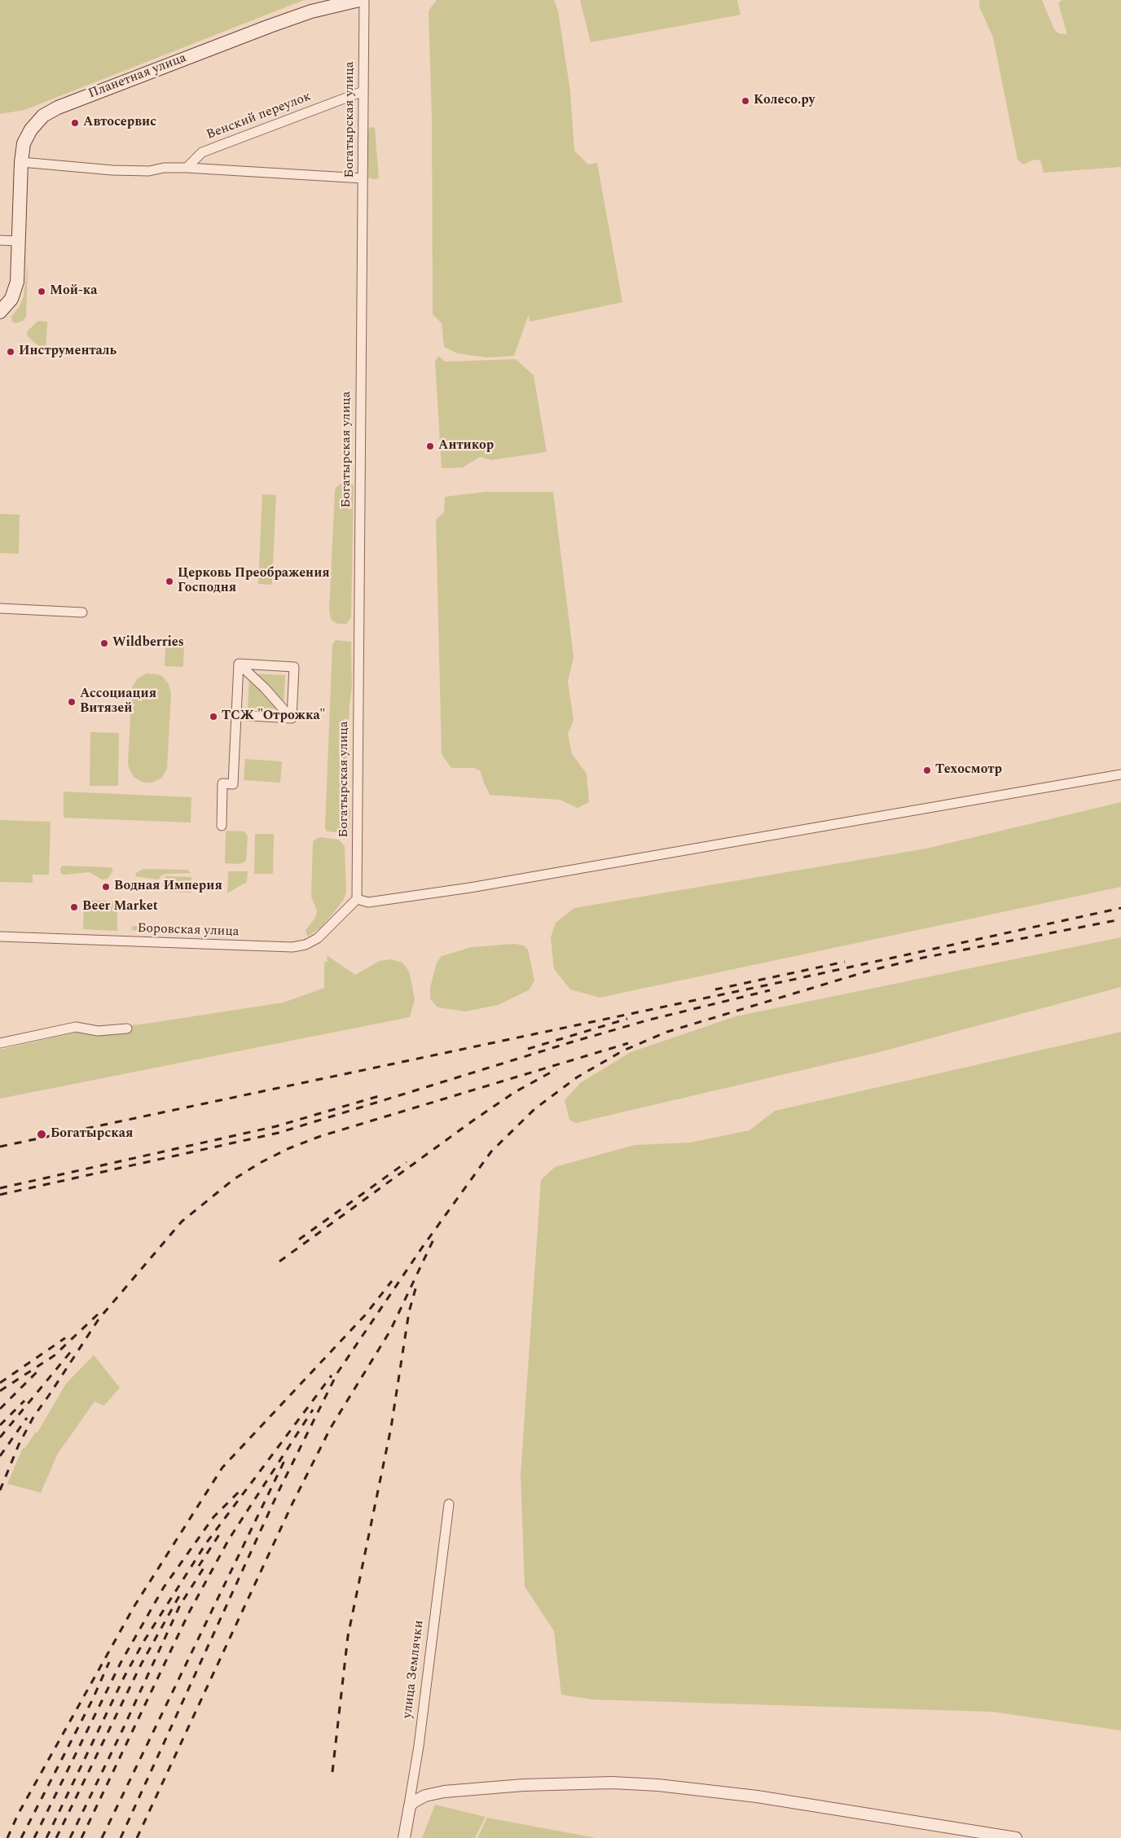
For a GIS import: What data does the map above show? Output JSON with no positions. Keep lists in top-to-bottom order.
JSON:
{
  "streets": {
    "main road": ["Планетная улица"],
    "street": [
      "Венский переулок",
      "Богатырская улица",
      "Боровская улица",
      "улица Землячки"
    ]
  },
  "crossings": [
    ["Венский переулок", "Богатырская улица"],
    ["Богатырская улица", "Боровская улица"]
  ],
  "places": [
    "Колесо.ру",
    "Автосервис",
    "Мой-ка",
    "Инструменталь",
    "Антикор",
    "Церковь Преображения Господня",
    "Wildberries",
    "Ассоциация Витязей",
    "ТСЖ \"Отрожка\"",
    "Техосмотр",
    "Водная Империя",
    "Beer Market",
    "Богатырская"
  ]
}
